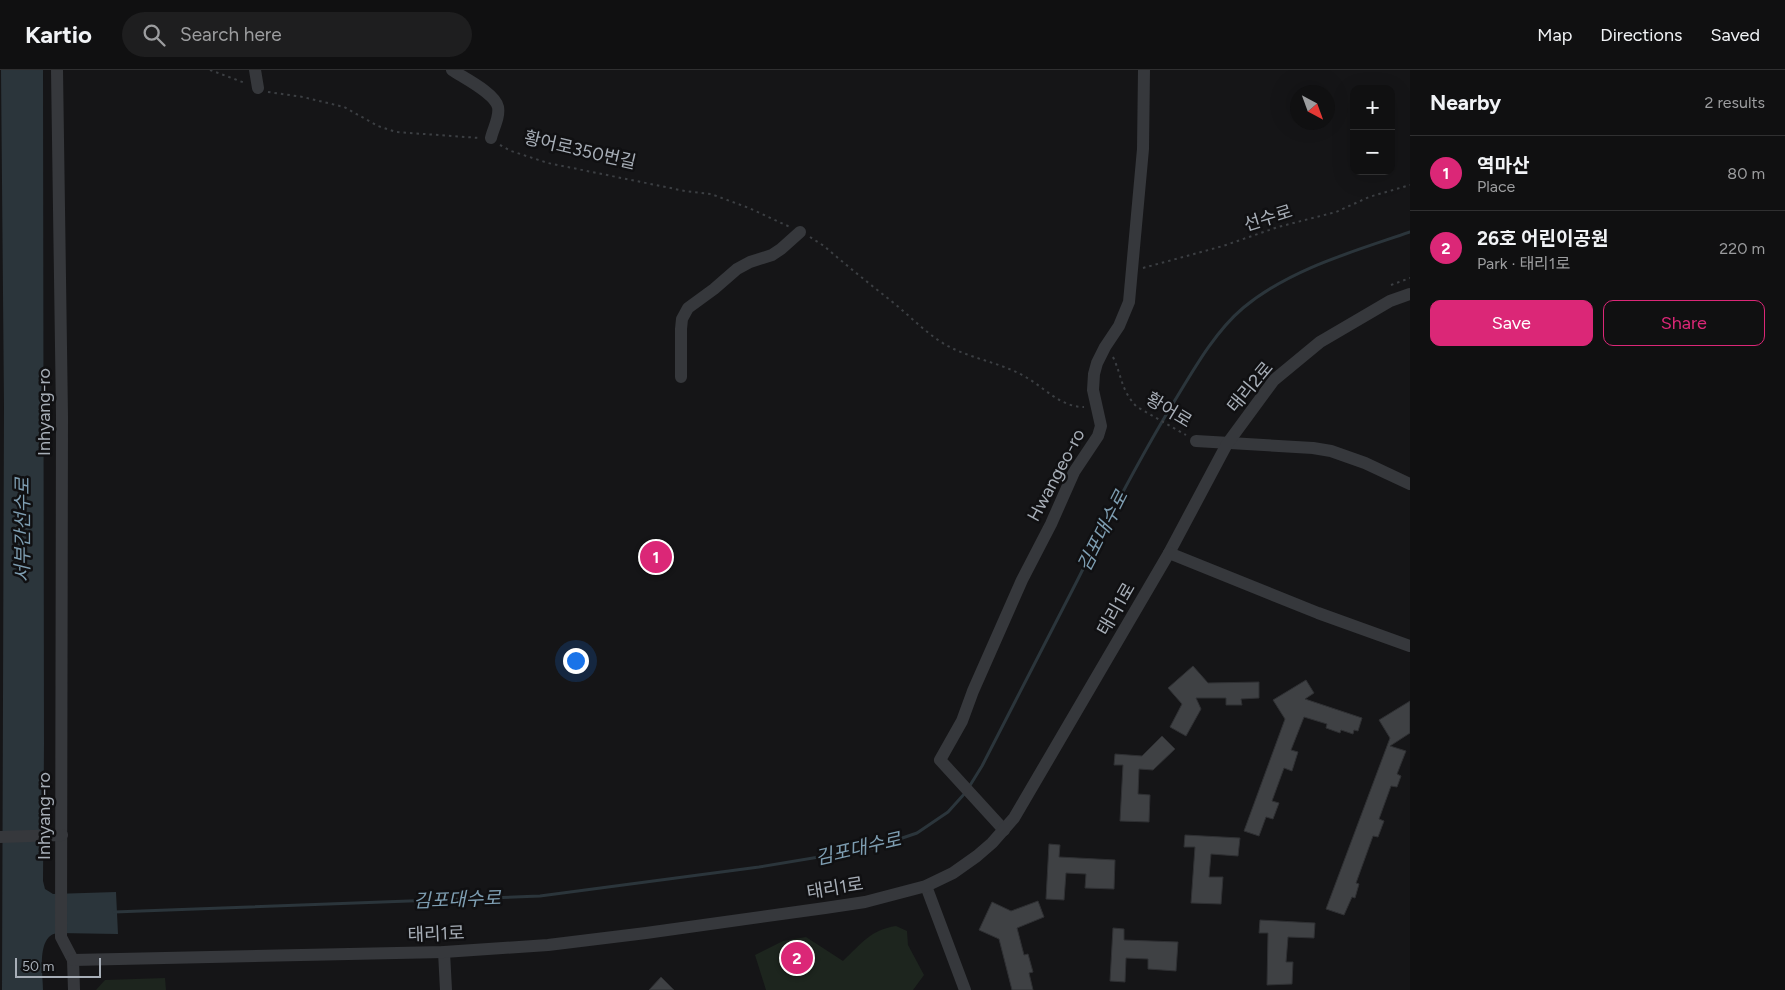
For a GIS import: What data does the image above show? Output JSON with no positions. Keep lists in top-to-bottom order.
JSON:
{
  "streets": {
    "street": [
      "태리2로",
      "Inhyang-ro",
      "Hwangeo-ro",
      "태리1로"
    ],
    "path": ["황어로350번길", "선수로", "황어로"]
  },
  "crossings": [
    ["황어로350번길", "Hwangeo-ro"],
    ["선수로", "Hwangeo-ro"],
    ["태리2로", "태리1로"],
    ["황어로", "Hwangeo-ro"],
    ["Inhyang-ro", "태리1로"],
    ["Hwangeo-ro", "태리1로"]
  ],
  "water": ["서부간선수로", "김포대수로"],
  "scale_bar": "50 m",
  "north": "bottom right",
  "page": {
    "header": "Kartio",
    "search": "Search here",
    "nav": ["Map", "Directions", "Saved"],
    "heading": ["Nearby", "2 results"],
    "map_buttons": ["+", "−"],
    "list": [
      {
        "mark": "1",
        "name": "역마산",
        "note": "Place",
        "value": "80 m"
      },
      {
        "mark": "2",
        "name": "26호 어린이공원",
        "note": "Park · 태리1로",
        "value": "220 m"
      }
    ],
    "buttons": ["Save", "Share"],
    "pins": ["1", "2"],
    "scale": "50 m"
  }
}
